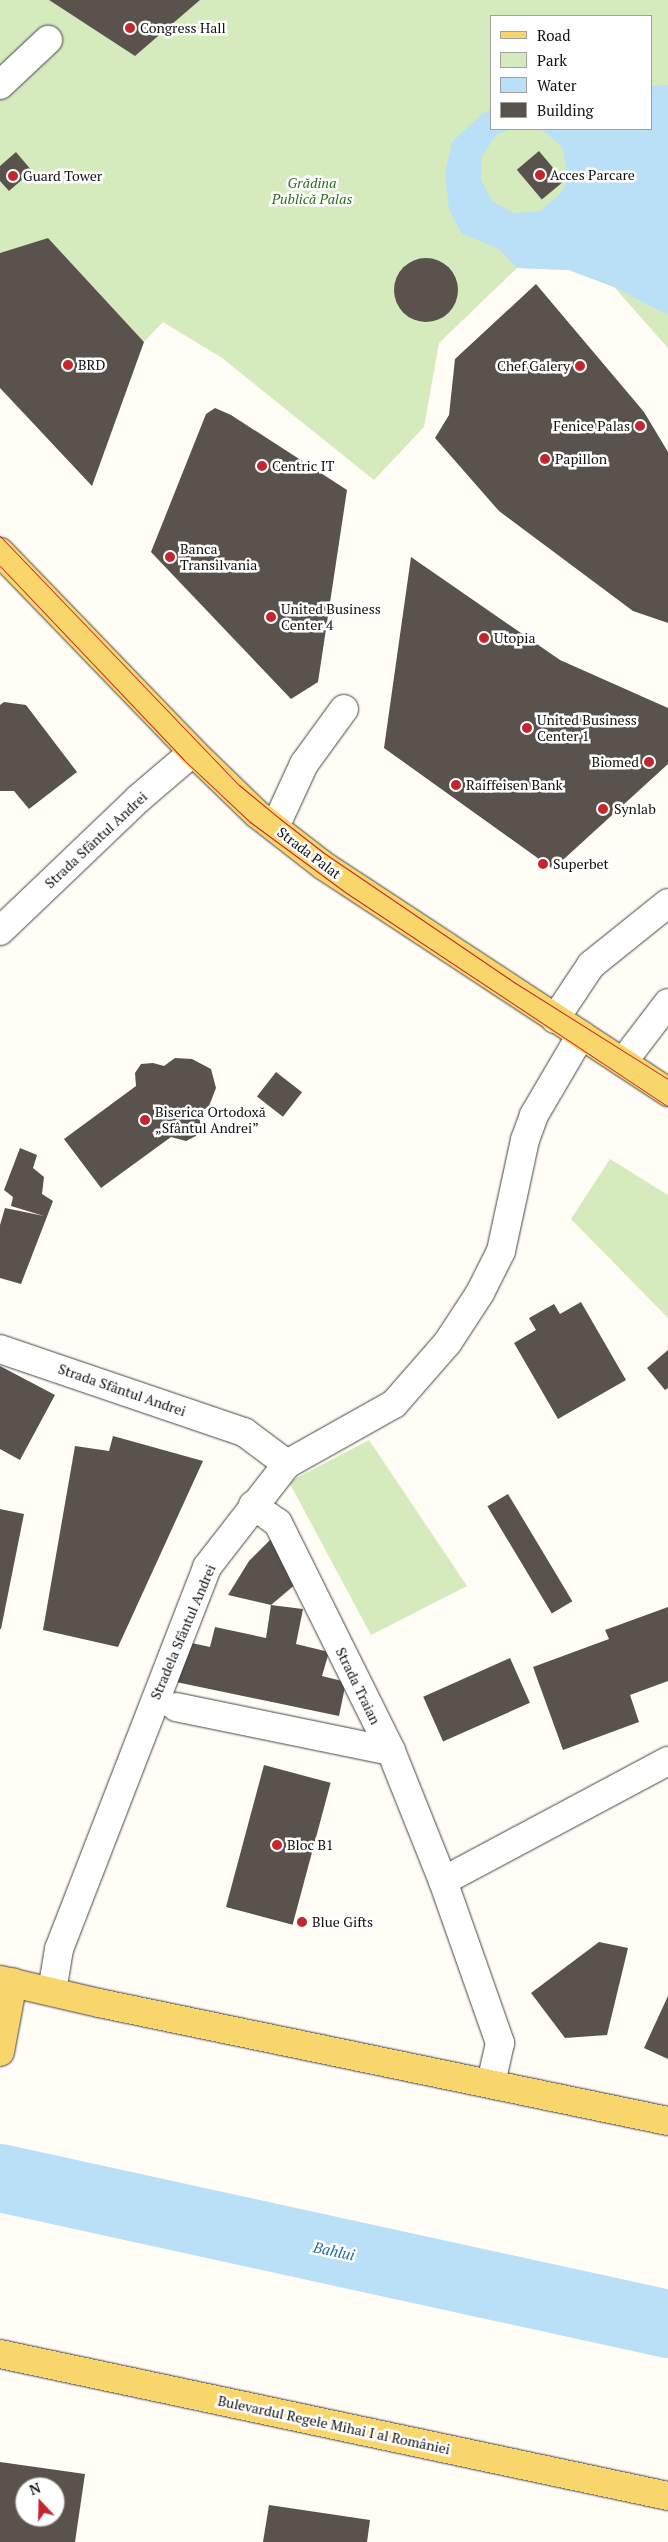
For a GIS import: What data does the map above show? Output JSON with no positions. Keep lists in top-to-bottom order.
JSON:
{
  "streets": {
    "main road": ["Strada Palat", "Bulevardul Regele Mihai I al României"],
    "street": ["Strada Sfântul Andrei", "Stradela Sfântul Andrei", "Strada Traian"]
  },
  "crossings": [
    ["Strada Sfântul Andrei", "Strada Palat"],
    ["Strada Sfântul Andrei", "Stradela Sfântul Andrei"],
    ["Strada Palat", "Stradela Sfântul Andrei"],
    ["Stradela Sfântul Andrei", "Strada Traian"]
  ],
  "water": ["Bahlui"],
  "parks": ["Grădina Publică Palas"],
  "places": [
    "Congress Hall",
    "Acces Parcare",
    "Guard Tower",
    "BRD",
    "Chef Galery",
    "Fenice Palas",
    "Papillon",
    "Centric IT",
    "Banca Transilvania",
    "United Business Center 4",
    "Utopia",
    "United Business Center 1",
    "Biomed",
    "Raiffeisen Bank",
    "Synlab",
    "Superbet",
    "Biserica Ortodoxă „Sfântul Andrei”",
    "Bloc B1",
    "Blue Gifts"
  ],
  "legend": [
    "Road",
    "Park",
    "Water",
    "Building"
  ],
  "north": "top"
}
